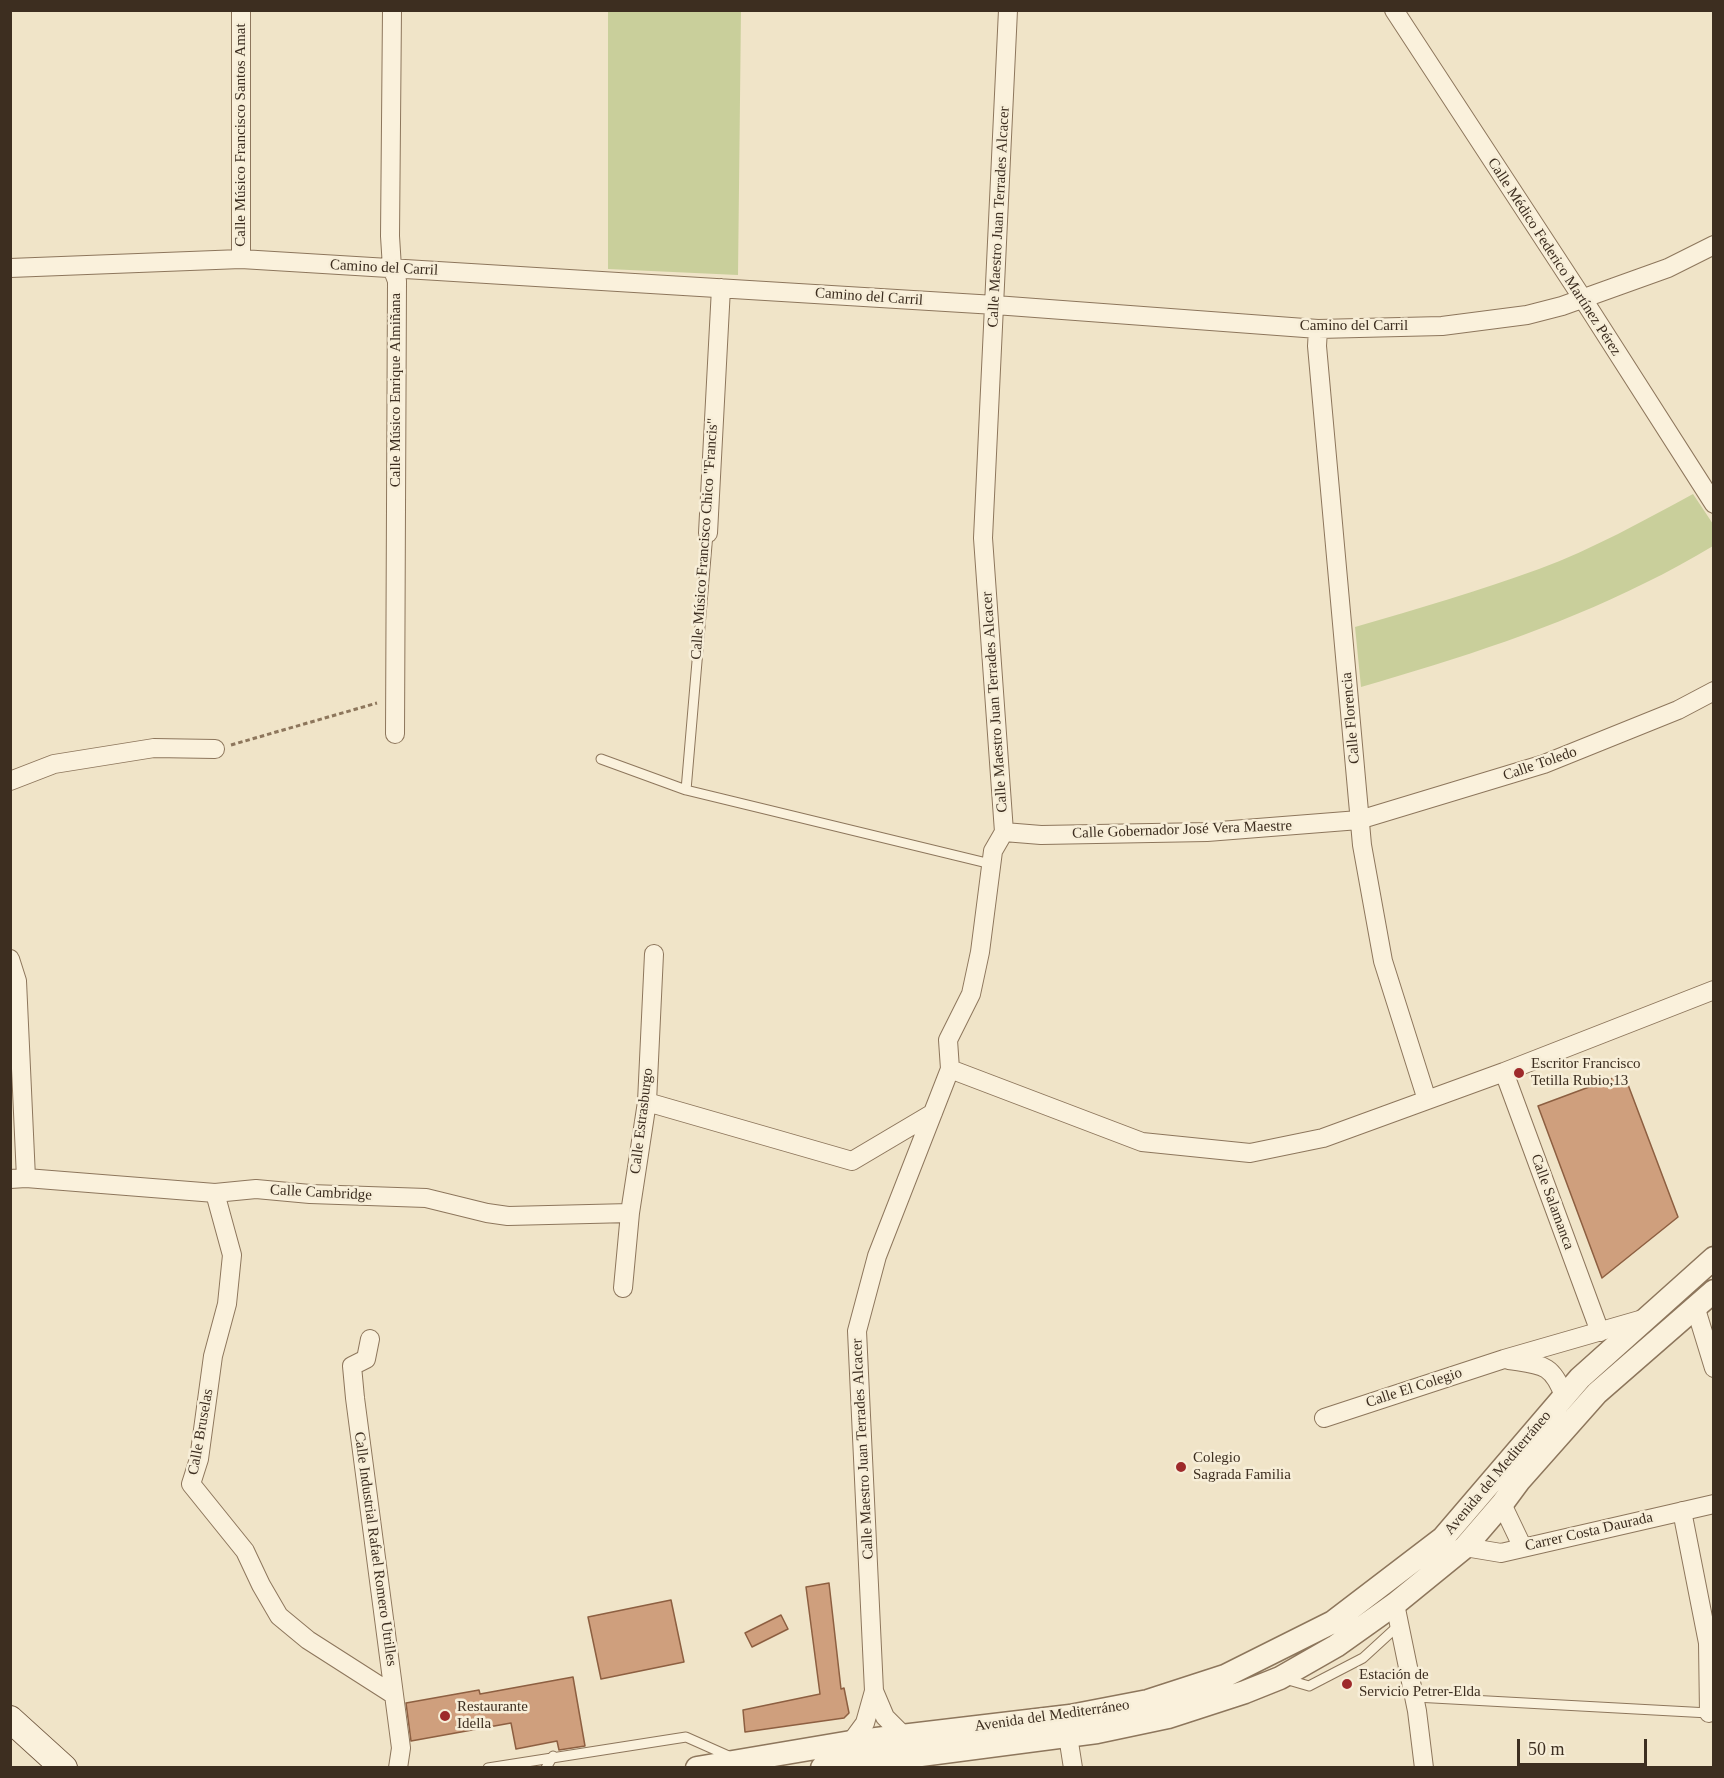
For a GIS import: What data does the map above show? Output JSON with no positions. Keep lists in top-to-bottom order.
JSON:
{
  "streets": {
    "street": [
      "Calle Músico Francisco Santos Amat",
      "Calle Maestro Juan Terrades Alcacer",
      "Calle Médico Federico Martínez Pérez",
      "Camino del Carril",
      "Calle Músico Enrique Almiñana",
      "Calle Músico Francisco Chico \"Francis\"",
      "Calle Florencia",
      "Calle Toledo",
      "Calle Gobernador José Vera Maestre",
      "Calle Estrasburgo",
      "Calle Cambridge",
      "Calle Salamanca",
      "Calle El Colegio",
      "Calle Bruselas",
      "Avenida del Mediterráneo",
      "Carrer Costa Daurada",
      "Calle Industrial Rafael Romero Utrilles"
    ]
  },
  "crossings": [
    ["Calle Músico Francisco Santos Amat", "Camino del Carril"],
    ["Calle Maestro Juan Terrades Alcacer", "Camino del Carril"],
    ["Calle Maestro Juan Terrades Alcacer", "Calle Gobernador José Vera Maestre"],
    ["Calle Maestro Juan Terrades Alcacer", "Avenida del Mediterráneo"],
    ["Calle Médico Federico Martínez Pérez", "Camino del Carril"],
    ["Camino del Carril", "Calle Músico Enrique Almiñana"],
    ["Camino del Carril", "Calle Músico Francisco Chico \"Francis\""],
    ["Camino del Carril", "Calle Florencia"],
    ["Calle Florencia", "Calle Toledo"],
    ["Calle Florencia", "Calle Gobernador José Vera Maestre"],
    ["Calle Toledo", "Calle Gobernador José Vera Maestre"],
    ["Calle Estrasburgo", "Calle Cambridge"],
    ["Calle Cambridge", "Calle Bruselas"],
    ["Calle Salamanca", "Calle El Colegio"],
    ["Calle El Colegio", "Avenida del Mediterráneo"],
    ["Calle Bruselas", "Calle Industrial Rafael Romero Utrilles"],
    ["Avenida del Mediterráneo", "Carrer Costa Daurada"]
  ],
  "places": [
    "Escritor Francisco Tetilla Rubio,13",
    "Colegio Sagrada Familia",
    "Estación de Servicio Petrer-Elda",
    "Restaurante Idella"
  ],
  "scale_bar": "50 m"
}
